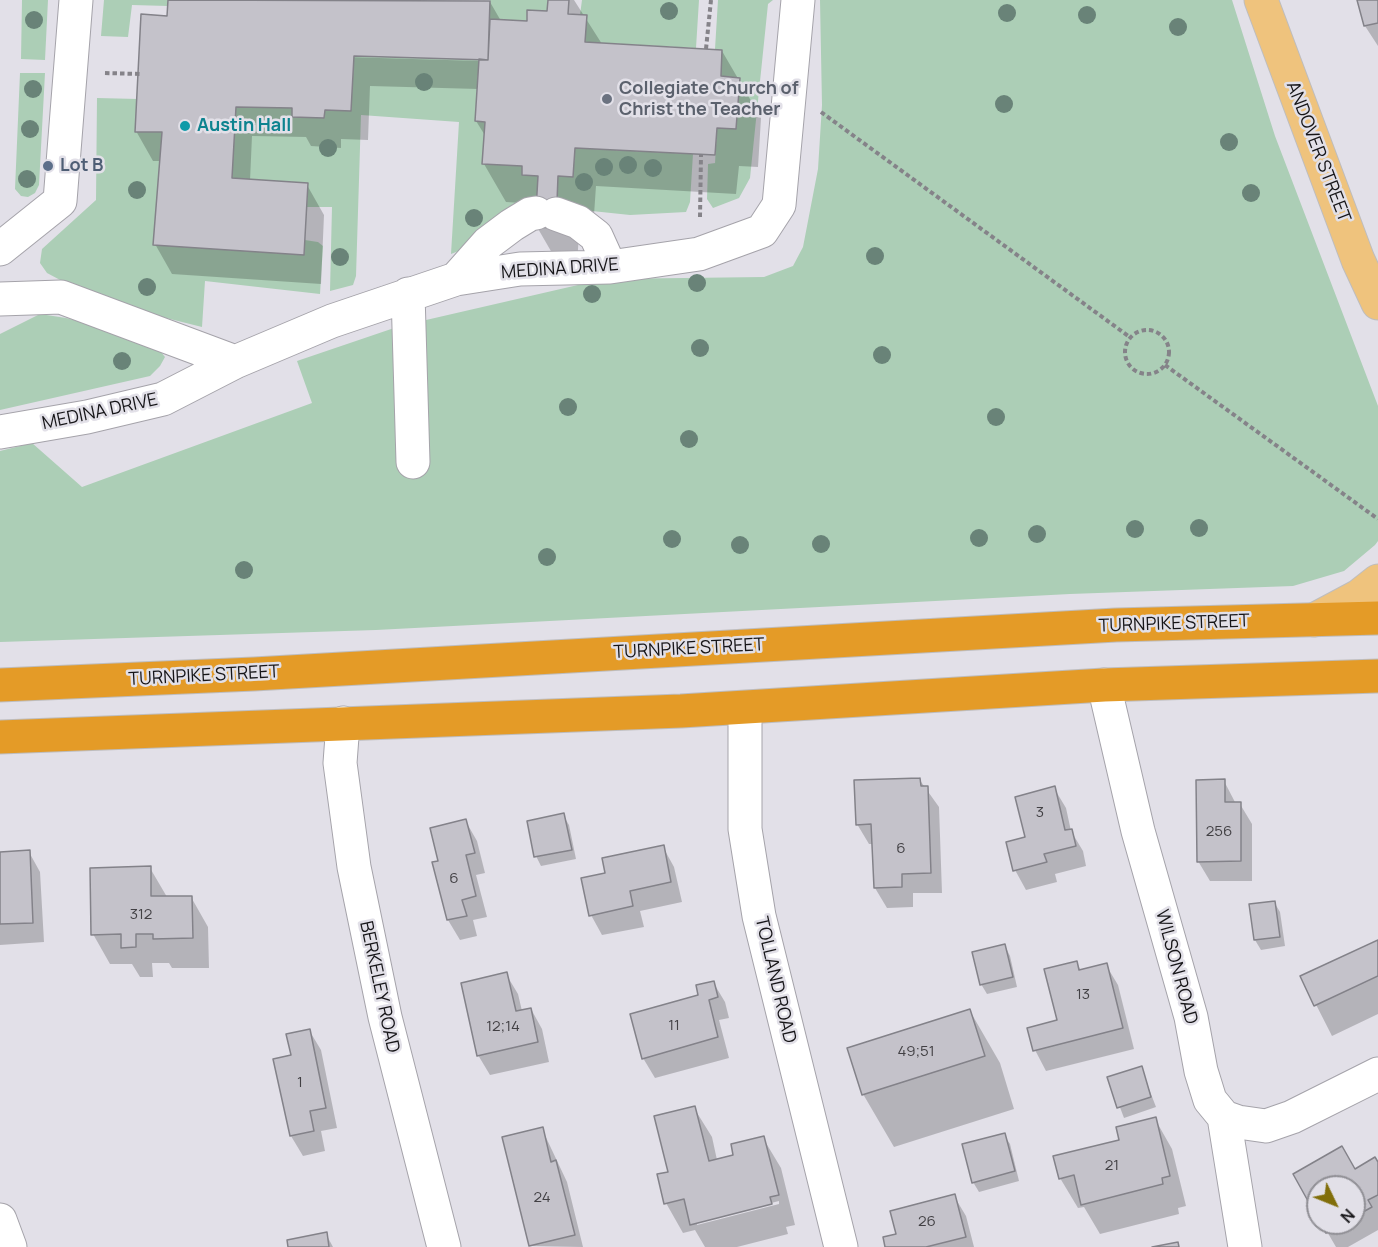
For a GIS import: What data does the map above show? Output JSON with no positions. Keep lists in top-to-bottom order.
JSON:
{
  "streets": {
    "highway": ["TURNPIKE STREET"],
    "main road": ["ANDOVER STREET"],
    "street": [
      "MEDINA DRIVE",
      "WILSON ROAD",
      "TOLLAND ROAD",
      "BERKELEY ROAD"
    ]
  },
  "places": ["Collegiate Church of Christ the Teacher", "Austin Hall", "Lot B"],
  "house_numbers": [
    "3",
    "256",
    "6",
    "6",
    "312",
    "13",
    "11",
    "12;14",
    "49;51",
    "1",
    "21",
    "24",
    "26"
  ],
  "north": "bottom right"
}
